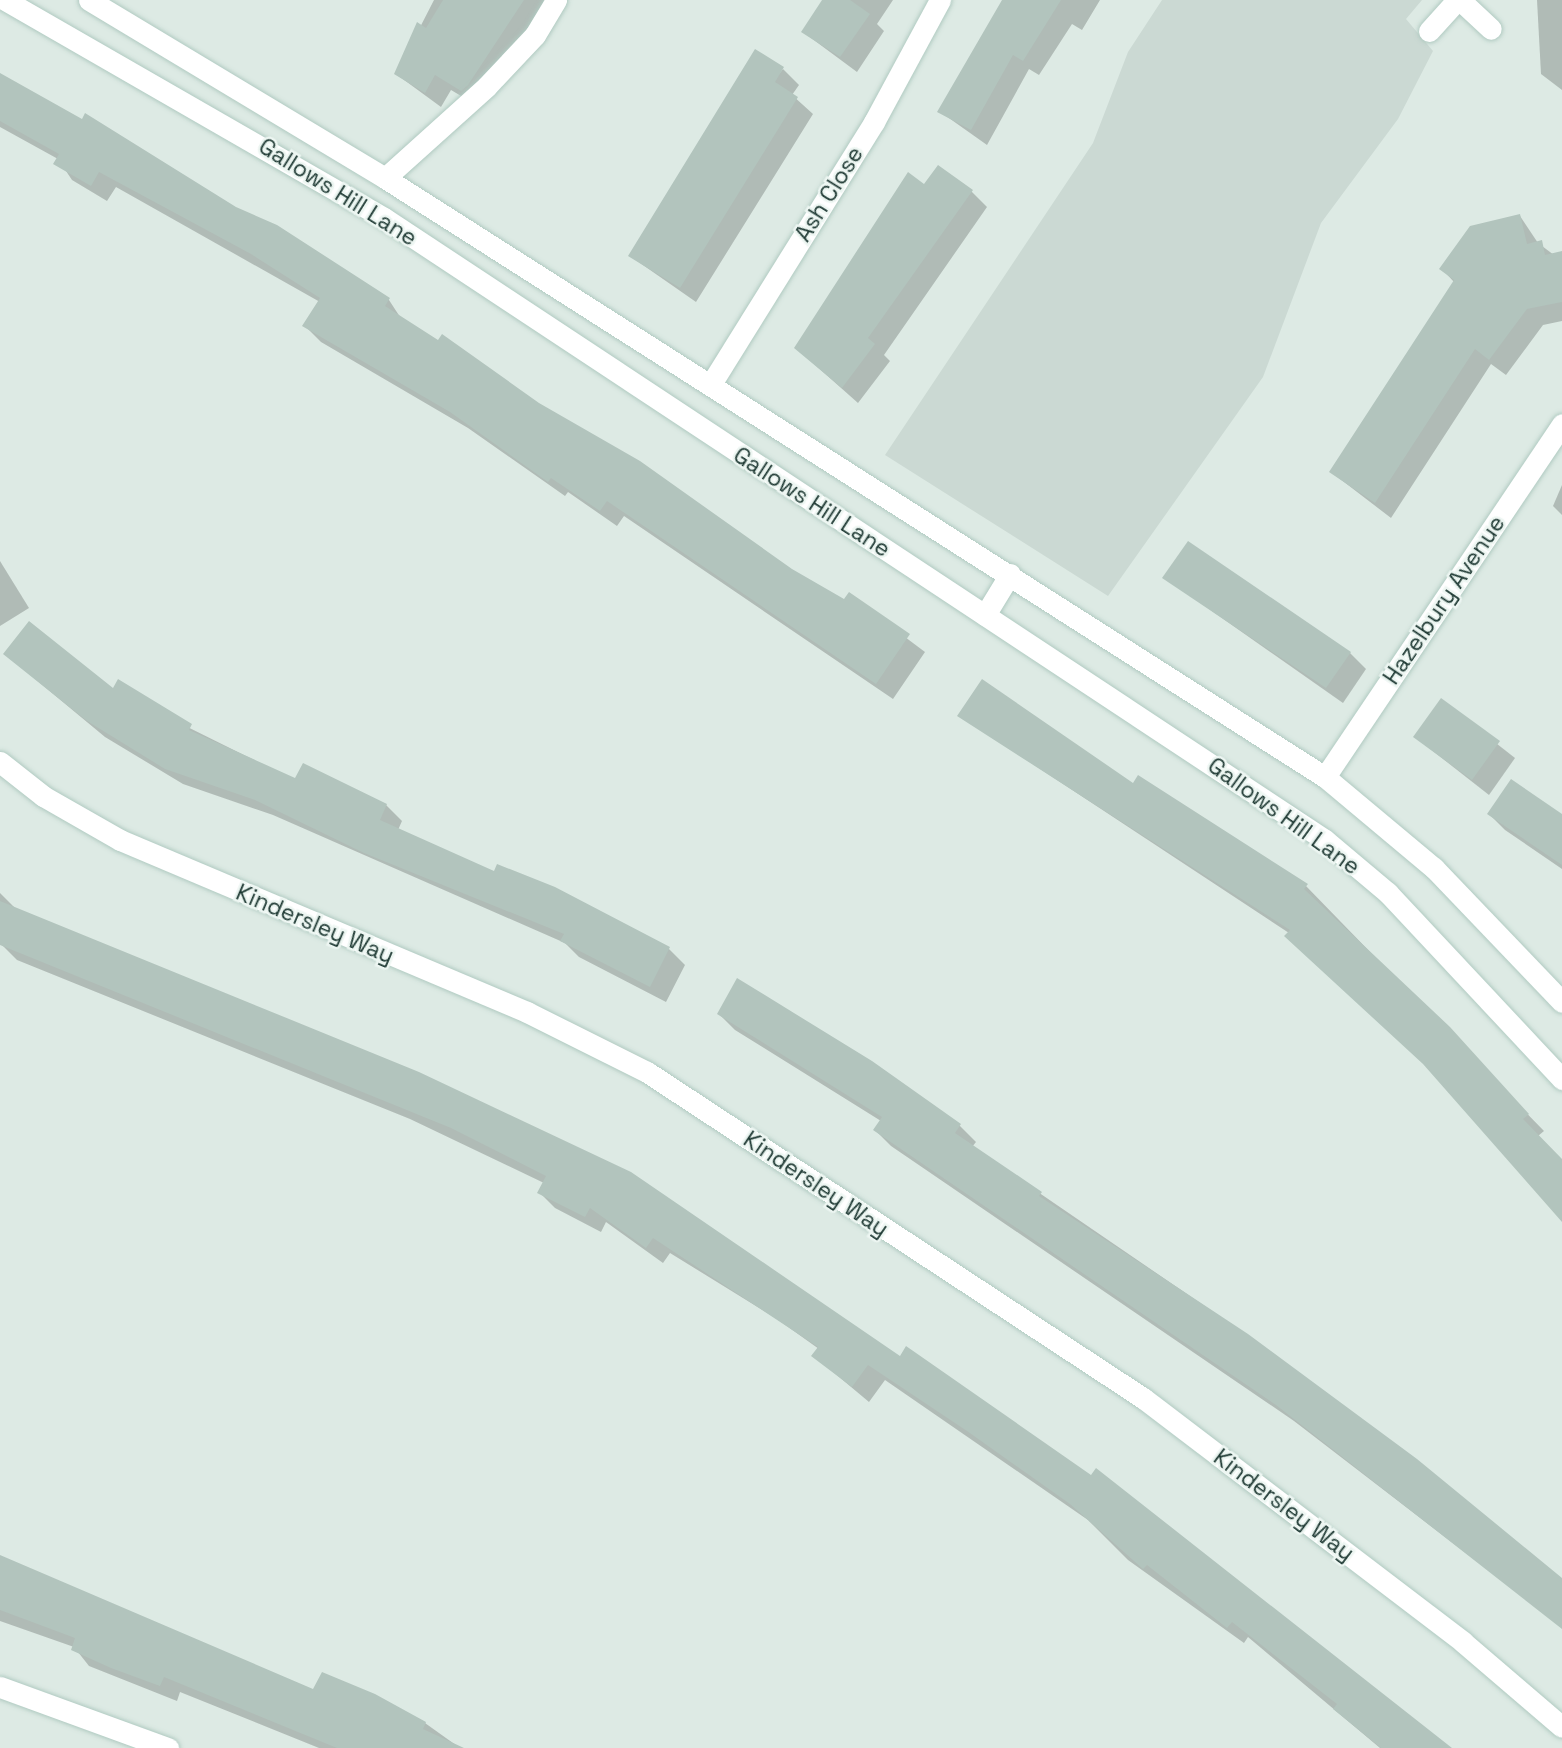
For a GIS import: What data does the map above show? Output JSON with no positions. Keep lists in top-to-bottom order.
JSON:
{
  "streets": {
    "street": [
      "Gallows Hill Lane",
      "Ash Close",
      "Hazelbury Avenue",
      "Kindersley Way"
    ]
  },
  "crossings": [
    ["Gallows Hill Lane", "Ash Close"],
    ["Gallows Hill Lane", "Hazelbury Avenue"]
  ]
}
